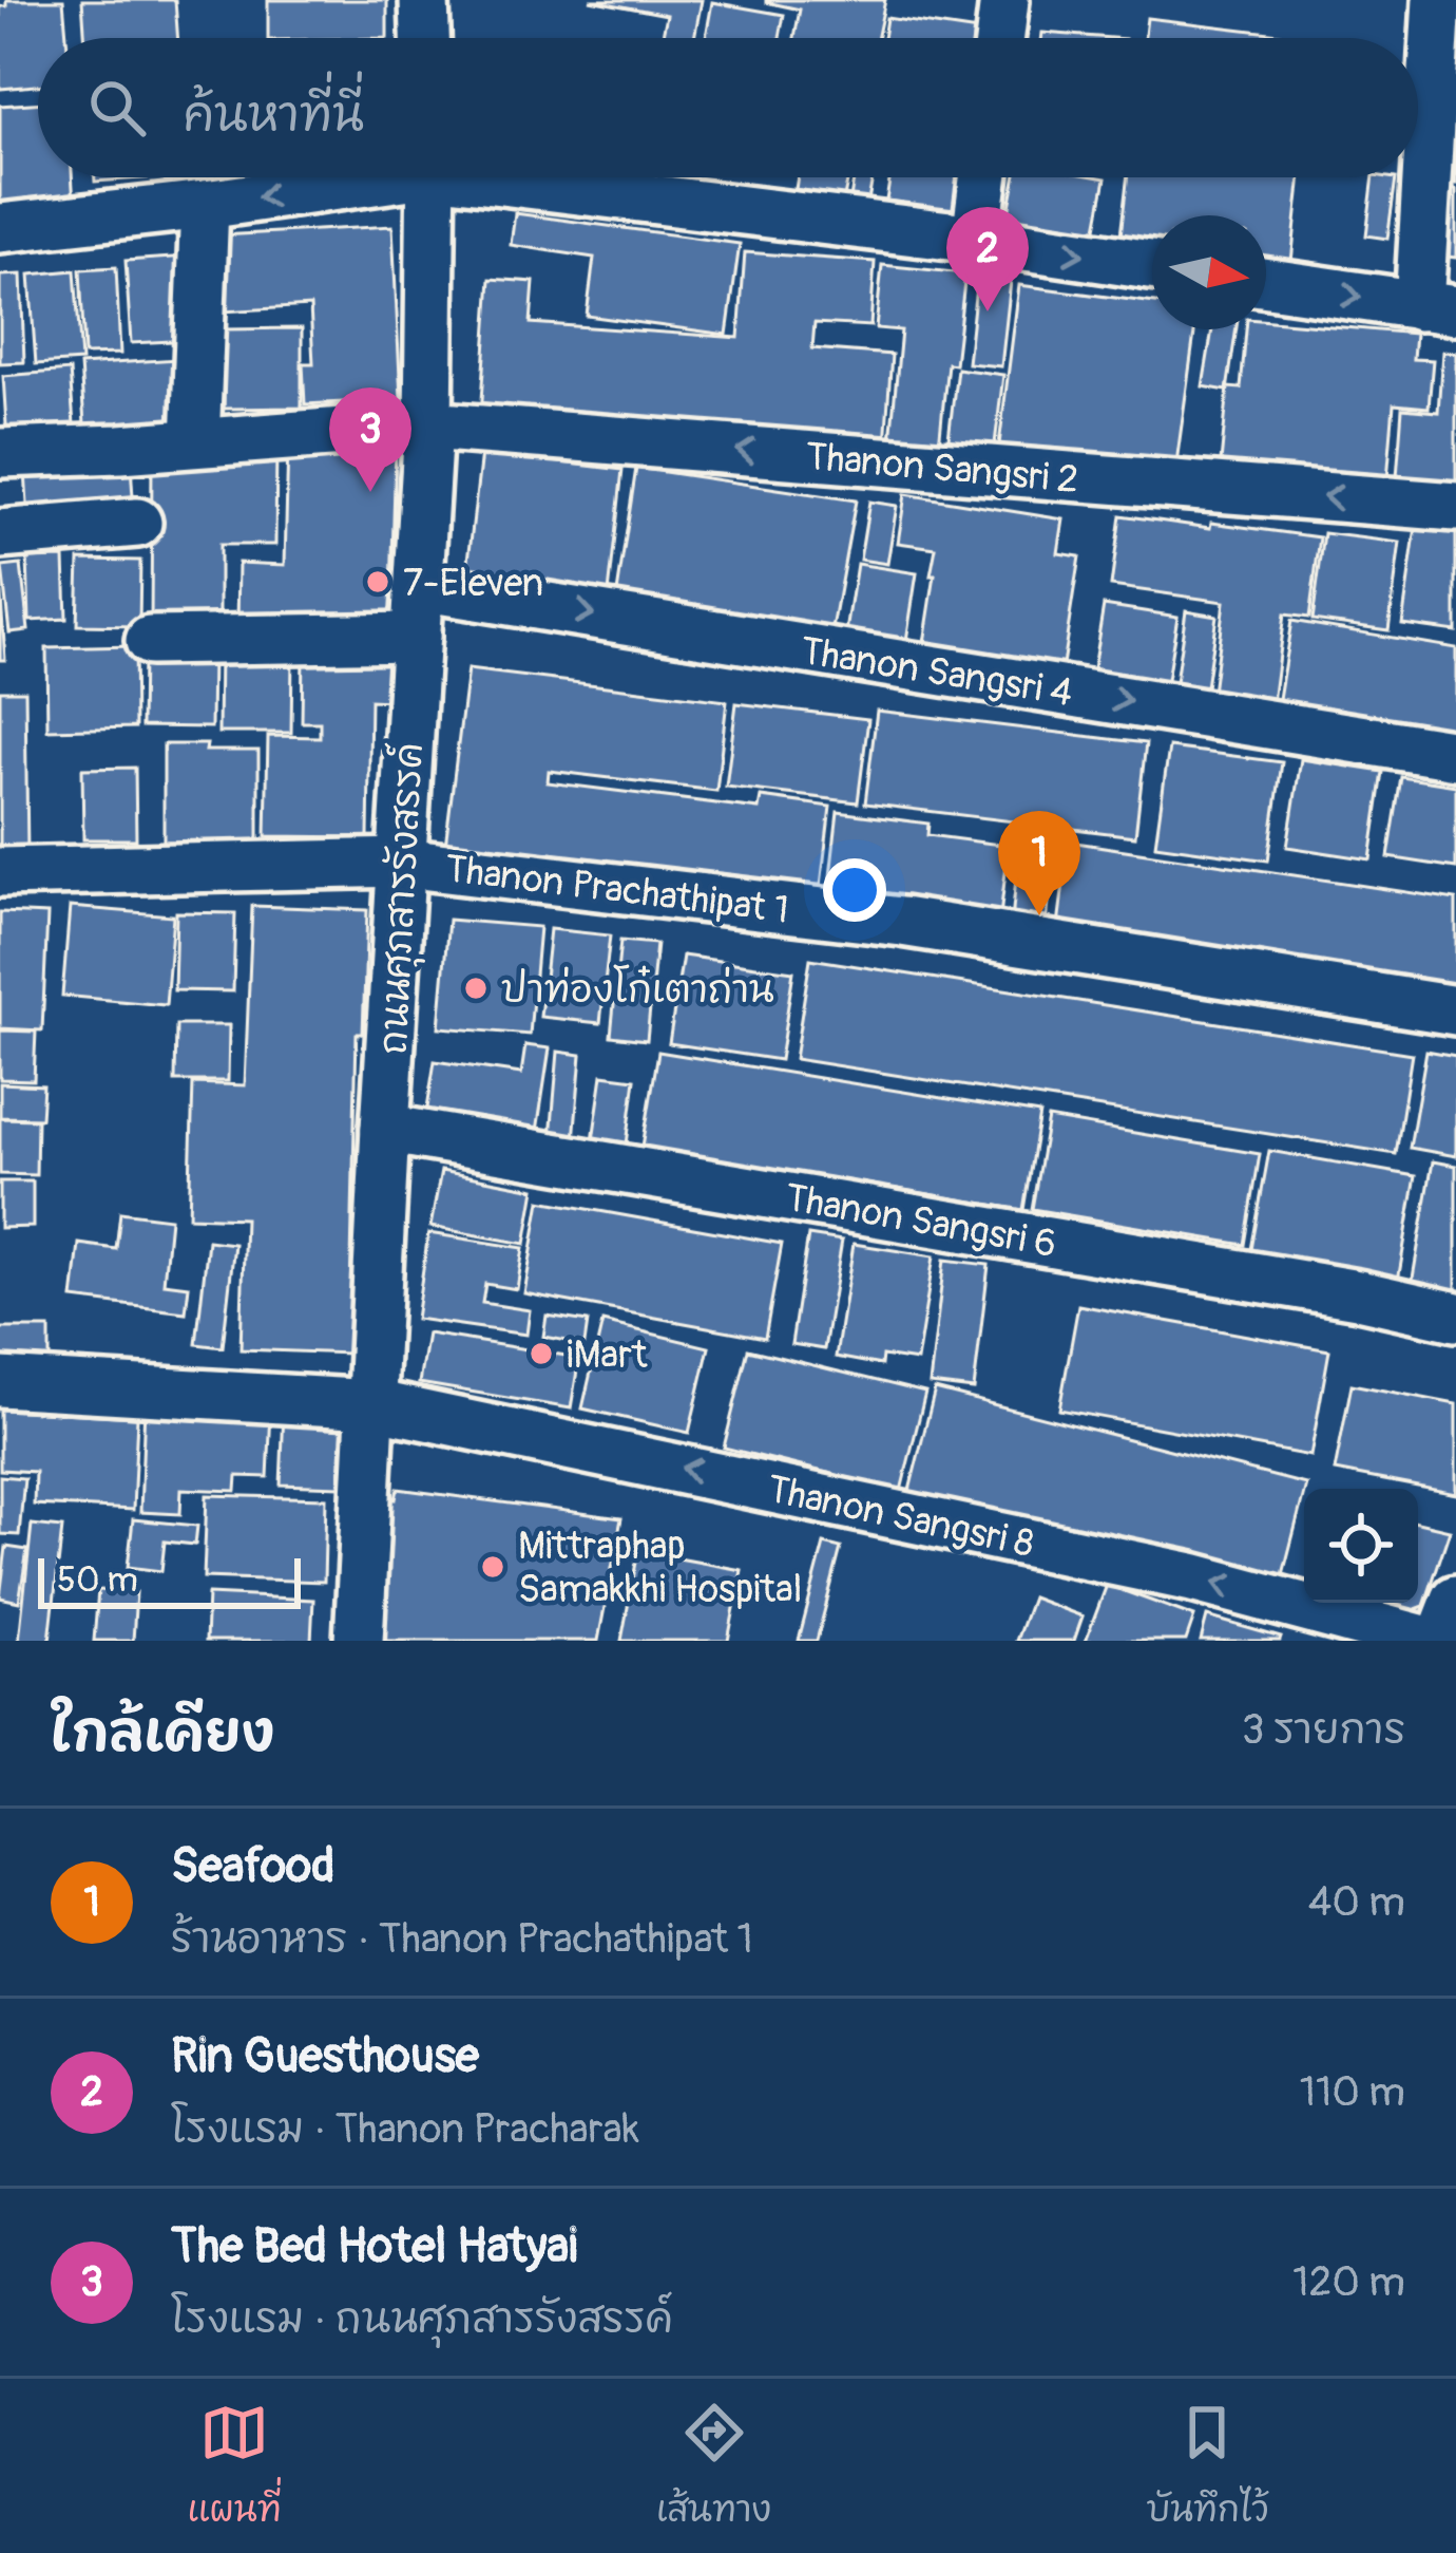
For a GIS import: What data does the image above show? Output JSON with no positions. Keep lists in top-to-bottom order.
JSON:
{
  "streets": {
    "street": [
      "Thanon Sangsri 2",
      "Thanon Sangsri 4",
      "Thanon Prachathipat 1",
      "ถนนศุภสารรังสรรค์",
      "Thanon Sangsri 6",
      "Thanon Sangsri 8"
    ]
  },
  "crossings": [
    ["Thanon Sangsri 2", "ถนนศุภสารรังสรรค์"],
    ["Thanon Sangsri 4", "ถนนศุภสารรังสรรค์"],
    ["Thanon Prachathipat 1", "ถนนศุภสารรังสรรค์"],
    ["ถนนศุภสารรังสรรค์", "Thanon Sangsri 6"],
    ["ถนนศุภสารรังสรรค์", "Thanon Sangsri 8"]
  ],
  "one_way": ["Thanon Sangsri 4", "Thanon Sangsri 8"],
  "places": [
    "7-Eleven",
    "ปาท่องโก๋เตาถ่าน",
    "iMart",
    "Mittraphap Samakkhi Hospital"
  ],
  "scale_bar": "50 m",
  "north": "right",
  "page": {
    "search": "ค้นหาที่นี่",
    "pins": ["2", "3", "1"],
    "scale": "50 m",
    "heading": ["ใกล้เคียง", "3 รายการ"],
    "list": [
      {
        "mark": "1",
        "name": "Seafood",
        "note": "ร้านอาหาร · Thanon Prachathipat 1",
        "value": "40 m"
      },
      {
        "mark": "2",
        "name": "Rin Guesthouse",
        "note": "โรงแรม · Thanon Pracharak",
        "value": "110 m"
      },
      {
        "mark": "3",
        "name": "The Bed Hotel Hatyai",
        "note": "โรงแรม · ถนนศุภสารรังสรรค์",
        "value": "120 m"
      }
    ],
    "nav": ["แผนที่", "เส้นทาง", "บันทึกไว้"]
  }
}
